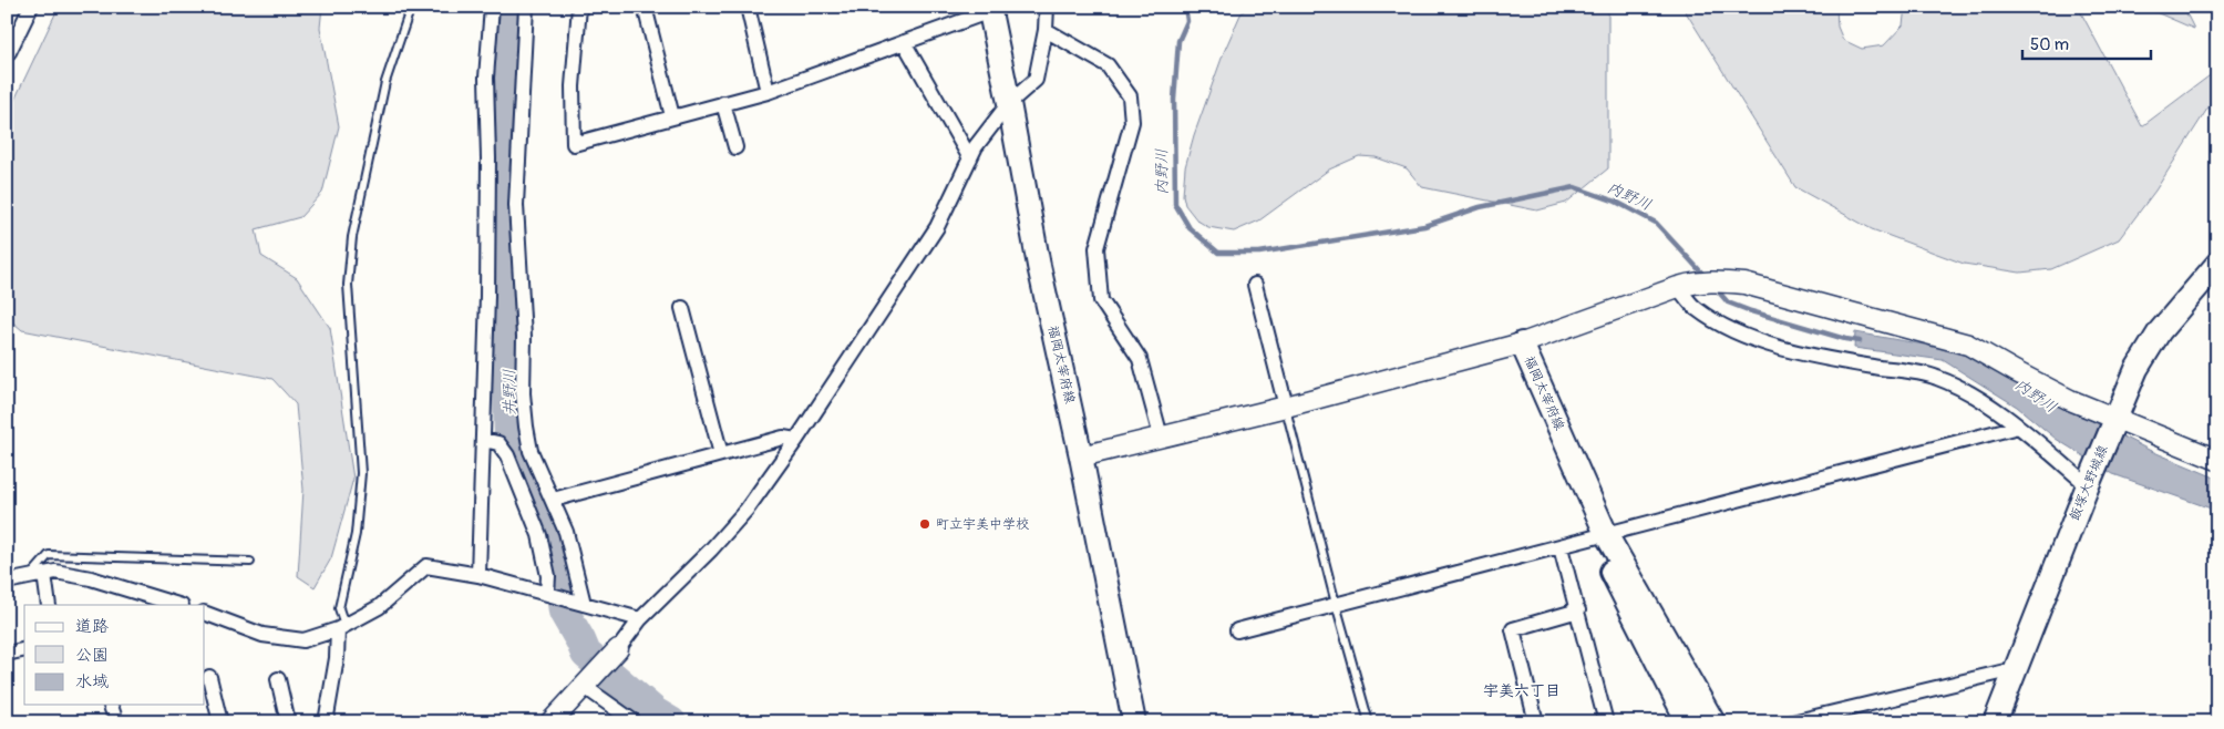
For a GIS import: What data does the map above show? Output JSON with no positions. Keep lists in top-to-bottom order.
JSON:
{
  "streets": {
    "main road": ["福岡太宰府線", "飯塚大野城線"]
  },
  "districts": ["宇美六丁目"],
  "water": ["内野川", "井野川"],
  "places": ["町立宇美中学校"],
  "legend": ["道路", "公園", "水域"],
  "scale_bar": "50 m"
}
